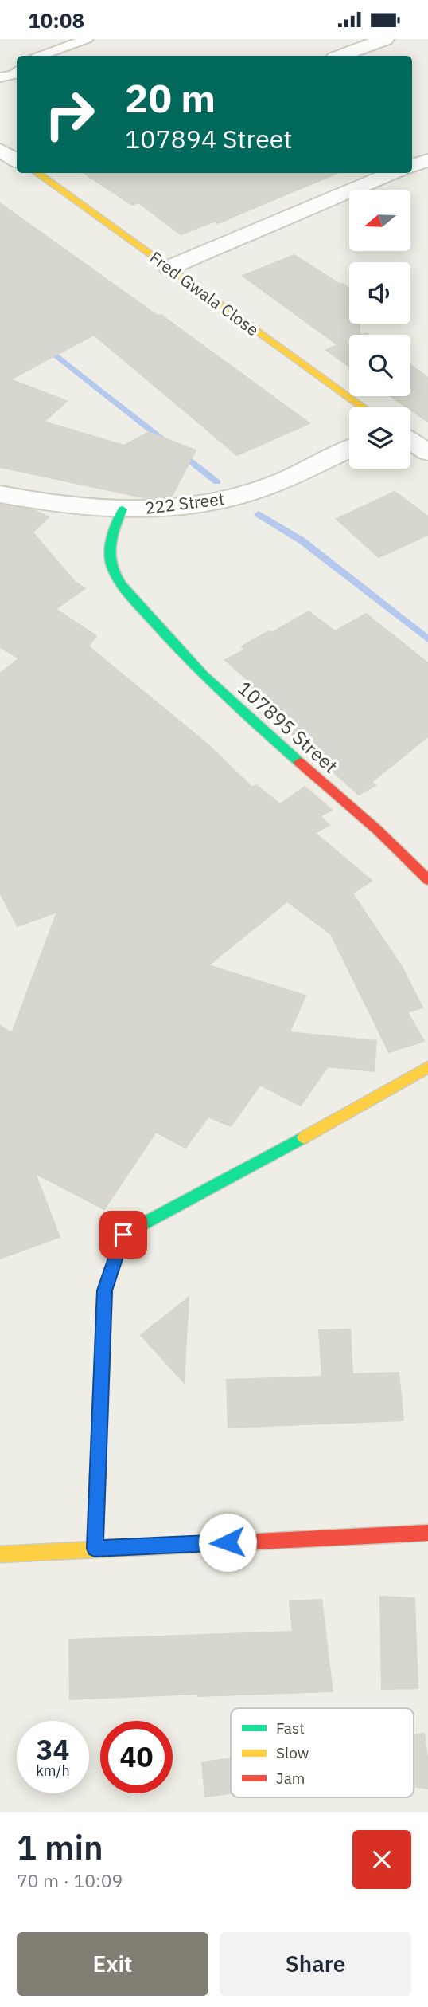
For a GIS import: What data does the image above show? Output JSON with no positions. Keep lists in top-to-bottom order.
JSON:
{
  "streets": {
    "street": ["Fred Gwala Close", "222 Street", "107895 Street"]
  },
  "crossings": [
    ["222 Street", "107895 Street"]
  ],
  "legend": ["Fast", "Slow", "Jam"],
  "north": "left",
  "page": {
    "status": "10:08",
    "turn": ["20 m", "107894 Street"],
    "speed": "34 km/h",
    "limit": "40",
    "heading": ["1 min", "70 m · 10:09"],
    "buttons": ["Exit", "Share"]
  }
}
